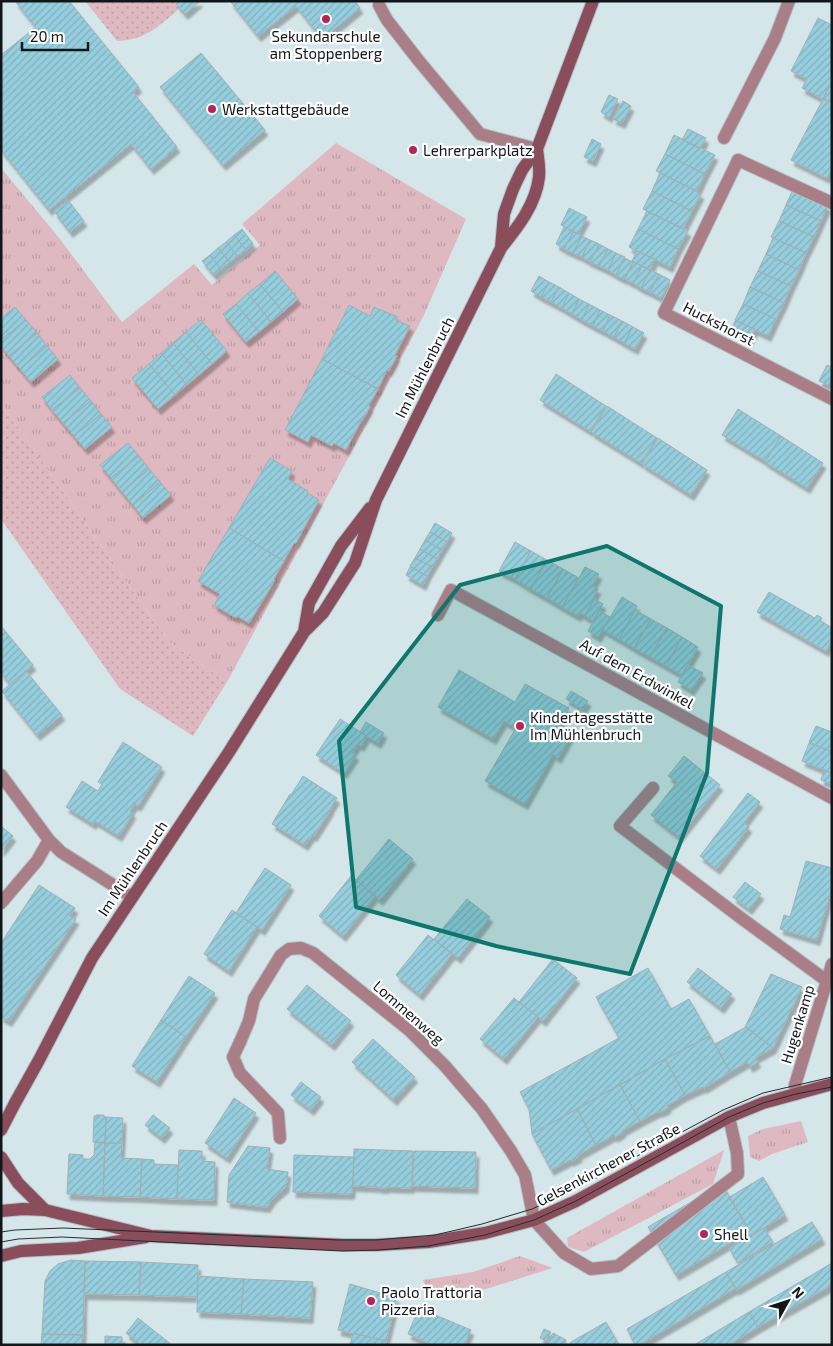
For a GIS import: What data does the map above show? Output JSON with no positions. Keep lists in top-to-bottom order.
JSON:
{
  "streets": {
    "main road": ["Im Mühlenbruch", "Gelsenkirchener Straße"],
    "street": [
      "Huckshorst",
      "Auf dem Erdwinkel",
      "Lommenweg",
      "Hugenkamp"
    ]
  },
  "crossings": [
    ["Lommenweg", "Gelsenkirchener Straße"],
    ["Hugenkamp", "Gelsenkirchener Straße"]
  ],
  "places": [
    "Sekundarschule am Stoppenberg",
    "Werkstattgebäude",
    "Lehrerparkplatz",
    "Kindertagesstätte Im Mühlenbruch",
    "Shell",
    "Paolo Trattoria Pizzeria"
  ],
  "scale_bar": "20 m",
  "north": "top right"
}
